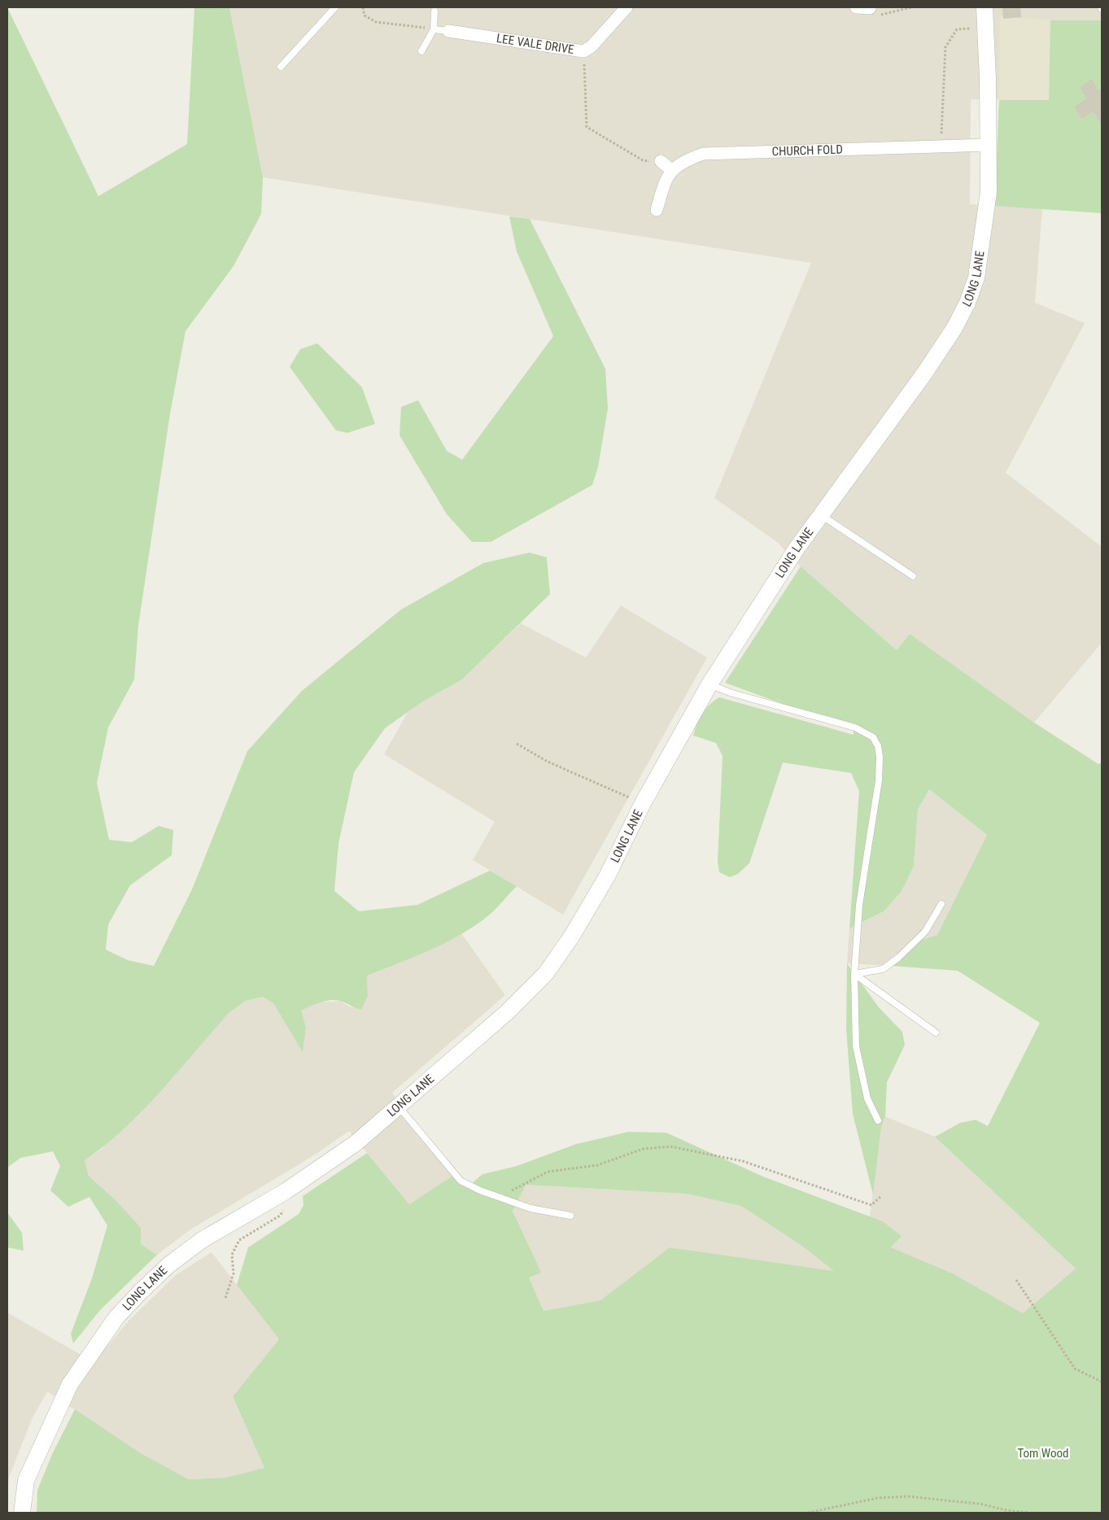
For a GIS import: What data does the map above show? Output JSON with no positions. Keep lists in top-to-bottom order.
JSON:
{
  "streets": {
    "street": ["LEE VALE DRIVE", "CHURCH FOLD", "LONG LANE"]
  },
  "crossings": [
    ["CHURCH FOLD", "LONG LANE"]
  ],
  "parks": ["Tom Wood"]
}
